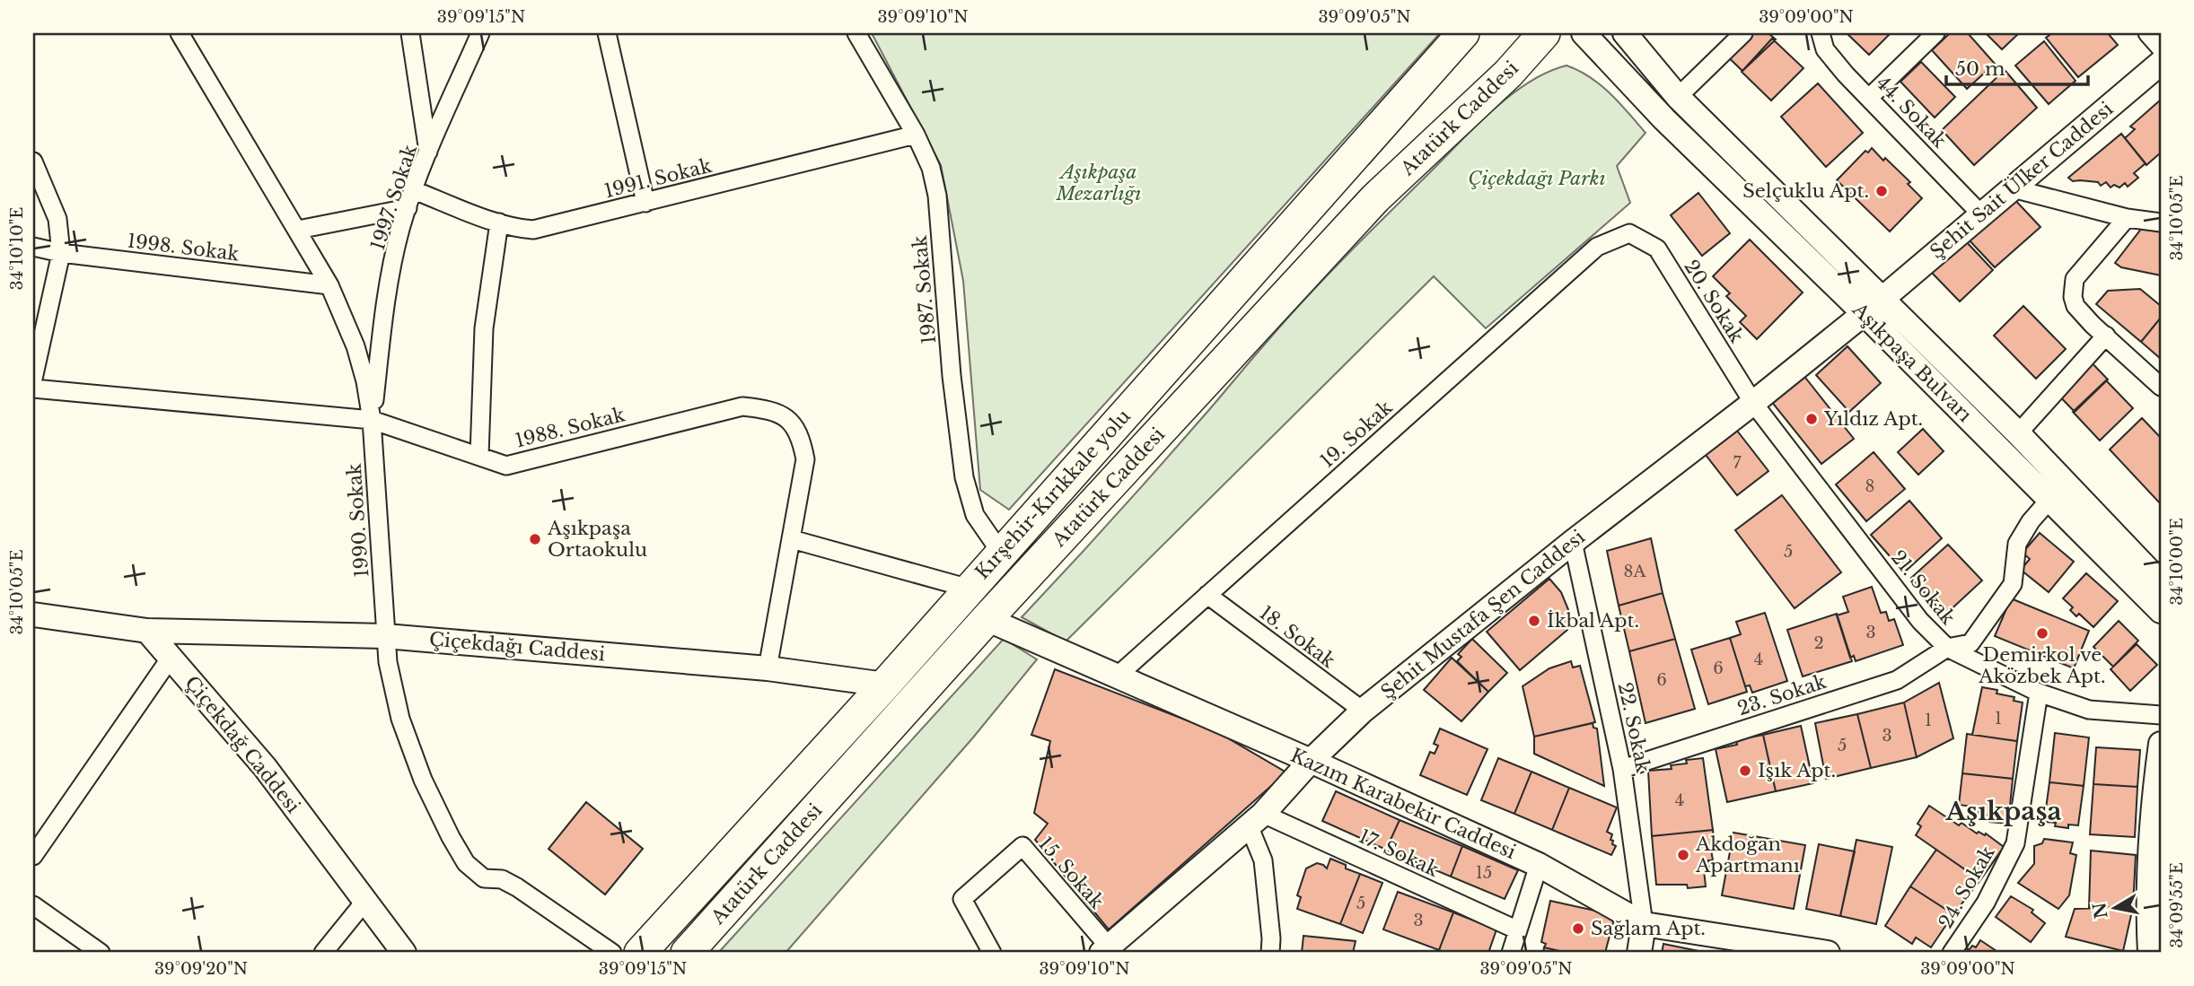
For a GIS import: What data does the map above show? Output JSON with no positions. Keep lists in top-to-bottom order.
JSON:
{
  "streets": {
    "highway": ["Atatürk Caddesi", "Kırşehir-Kırıkkale yolu"],
    "street": [
      "44. Sokak",
      "1991. Sokak",
      "Şehit Sait Ülker Caddesi",
      "1997. Sokak",
      "1998. Sokak",
      "1987. Sokak",
      "20. Sokak",
      "Aşıkpaşa Bulvarı",
      "1988. Sokak",
      "19. Sokak",
      "1990. Sokak",
      "21. Sokak",
      "Şehit Mustafa Şen Caddesi",
      "18. Sokak",
      "Çiçekdağı Caddesi",
      "23. Sokak",
      "22. Sokak",
      "Çiçekdağ Caddesi",
      "Kazım Karabekir Caddesi",
      "17. Sokak",
      "15. Sokak",
      "24. Sokak"
    ]
  },
  "crossings": [
    ["44. Sokak", "Şehit Sait Ülker Caddesi"],
    ["Atatürk Caddesi", "Kazım Karabekir Caddesi"],
    ["1991. Sokak", "1997. Sokak"],
    ["1991. Sokak", "1987. Sokak"],
    ["Şehit Sait Ülker Caddesi", "Aşıkpaşa Bulvarı"],
    ["Şehit Sait Ülker Caddesi", "Şehit Mustafa Şen Caddesi"],
    ["1997. Sokak", "1988. Sokak"],
    ["1997. Sokak", "1990. Sokak"],
    ["1998. Sokak", "1990. Sokak"],
    ["1987. Sokak", "Kırşehir-Kırıkkale yolu"],
    ["20. Sokak", "19. Sokak"],
    ["20. Sokak", "21. Sokak"],
    ["20. Sokak", "Şehit Mustafa Şen Caddesi"],
    ["Aşıkpaşa Bulvarı", "Şehit Mustafa Şen Caddesi"],
    ["Aşıkpaşa Bulvarı", "23. Sokak"],
    ["1988. Sokak", "1990. Sokak"],
    ["1988. Sokak", "Çiçekdağı Caddesi"],
    ["19. Sokak", "18. Sokak"],
    ["19. Sokak", "Kazım Karabekir Caddesi"],
    ["Kırşehir-Kırıkkale yolu", "Çiçekdağı Caddesi"],
    ["1990. Sokak", "Çiçekdağı Caddesi"],
    ["21. Sokak", "Şehit Mustafa Şen Caddesi"],
    ["21. Sokak", "23. Sokak"],
    ["21. Sokak", "24. Sokak"],
    ["Şehit Mustafa Şen Caddesi", "18. Sokak"],
    ["Şehit Mustafa Şen Caddesi", "22. Sokak"],
    ["Şehit Mustafa Şen Caddesi", "Kazım Karabekir Caddesi"],
    ["Şehit Mustafa Şen Caddesi", "17. Sokak"],
    ["Şehit Mustafa Şen Caddesi", "15. Sokak"],
    ["Çiçekdağı Caddesi", "Çiçekdağ Caddesi"],
    ["23. Sokak", "22. Sokak"],
    ["22. Sokak", "Kazım Karabekir Caddesi"]
  ],
  "districts": ["Aşıkpaşa"],
  "parks": ["Aşıkpaşa Mezarlığı", "Çiçekdağı Parkı"],
  "places": [
    "Selçuklu Apt.",
    "Yıldız Apt.",
    "Aşıkpaşa Ortaokulu",
    "İkbal Apt.",
    "Demirkol ve Aközbek Apt.",
    "Işık Apt.",
    "Akdoğan Apartmanı",
    "Sağlam Apt."
  ],
  "house_numbers": [
    "7",
    "8",
    "5",
    "8A",
    "3",
    "2",
    "4",
    "6",
    "6",
    "1",
    "1",
    "3",
    "5",
    "4",
    "15",
    "5",
    "3"
  ],
  "scale_bar": "50 m",
  "north": "left",
  "coordinates": [
    "39°09'15\"N",
    "39°09'10\"N",
    "39°09'05\"N",
    "39°09'00\"N",
    "34°10'05\"E",
    "34°10'10\"E",
    "34°10'00\"E",
    "34°09'55\"E",
    "39°09'20\"N"
  ]
}
